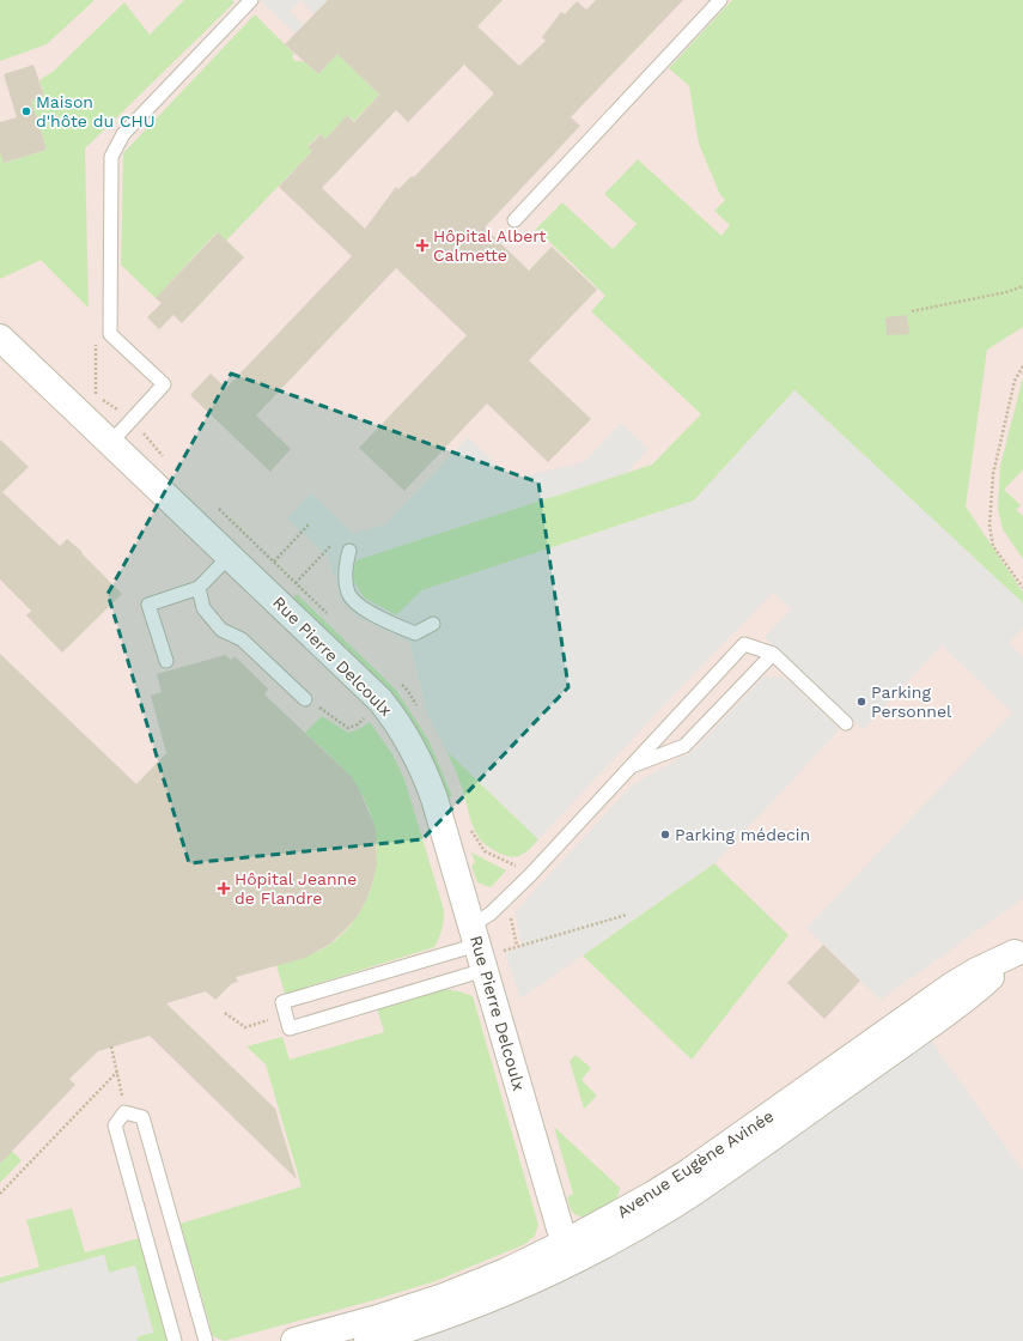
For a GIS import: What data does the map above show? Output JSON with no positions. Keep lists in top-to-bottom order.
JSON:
{
  "streets": {
    "street": ["Rue Pierre Delcoulx", "Avenue Eugène Avinée"]
  },
  "crossings": [
    ["Rue Pierre Delcoulx", "Avenue Eugène Avinée"]
  ],
  "places": {
    "other": ["Maison d'hôte du CHU", "Parking Personnel", "Parking médecin"],
    "health": ["Hôpital Albert Calmette", "Hôpital Jeanne de Flandre"]
  }
}
